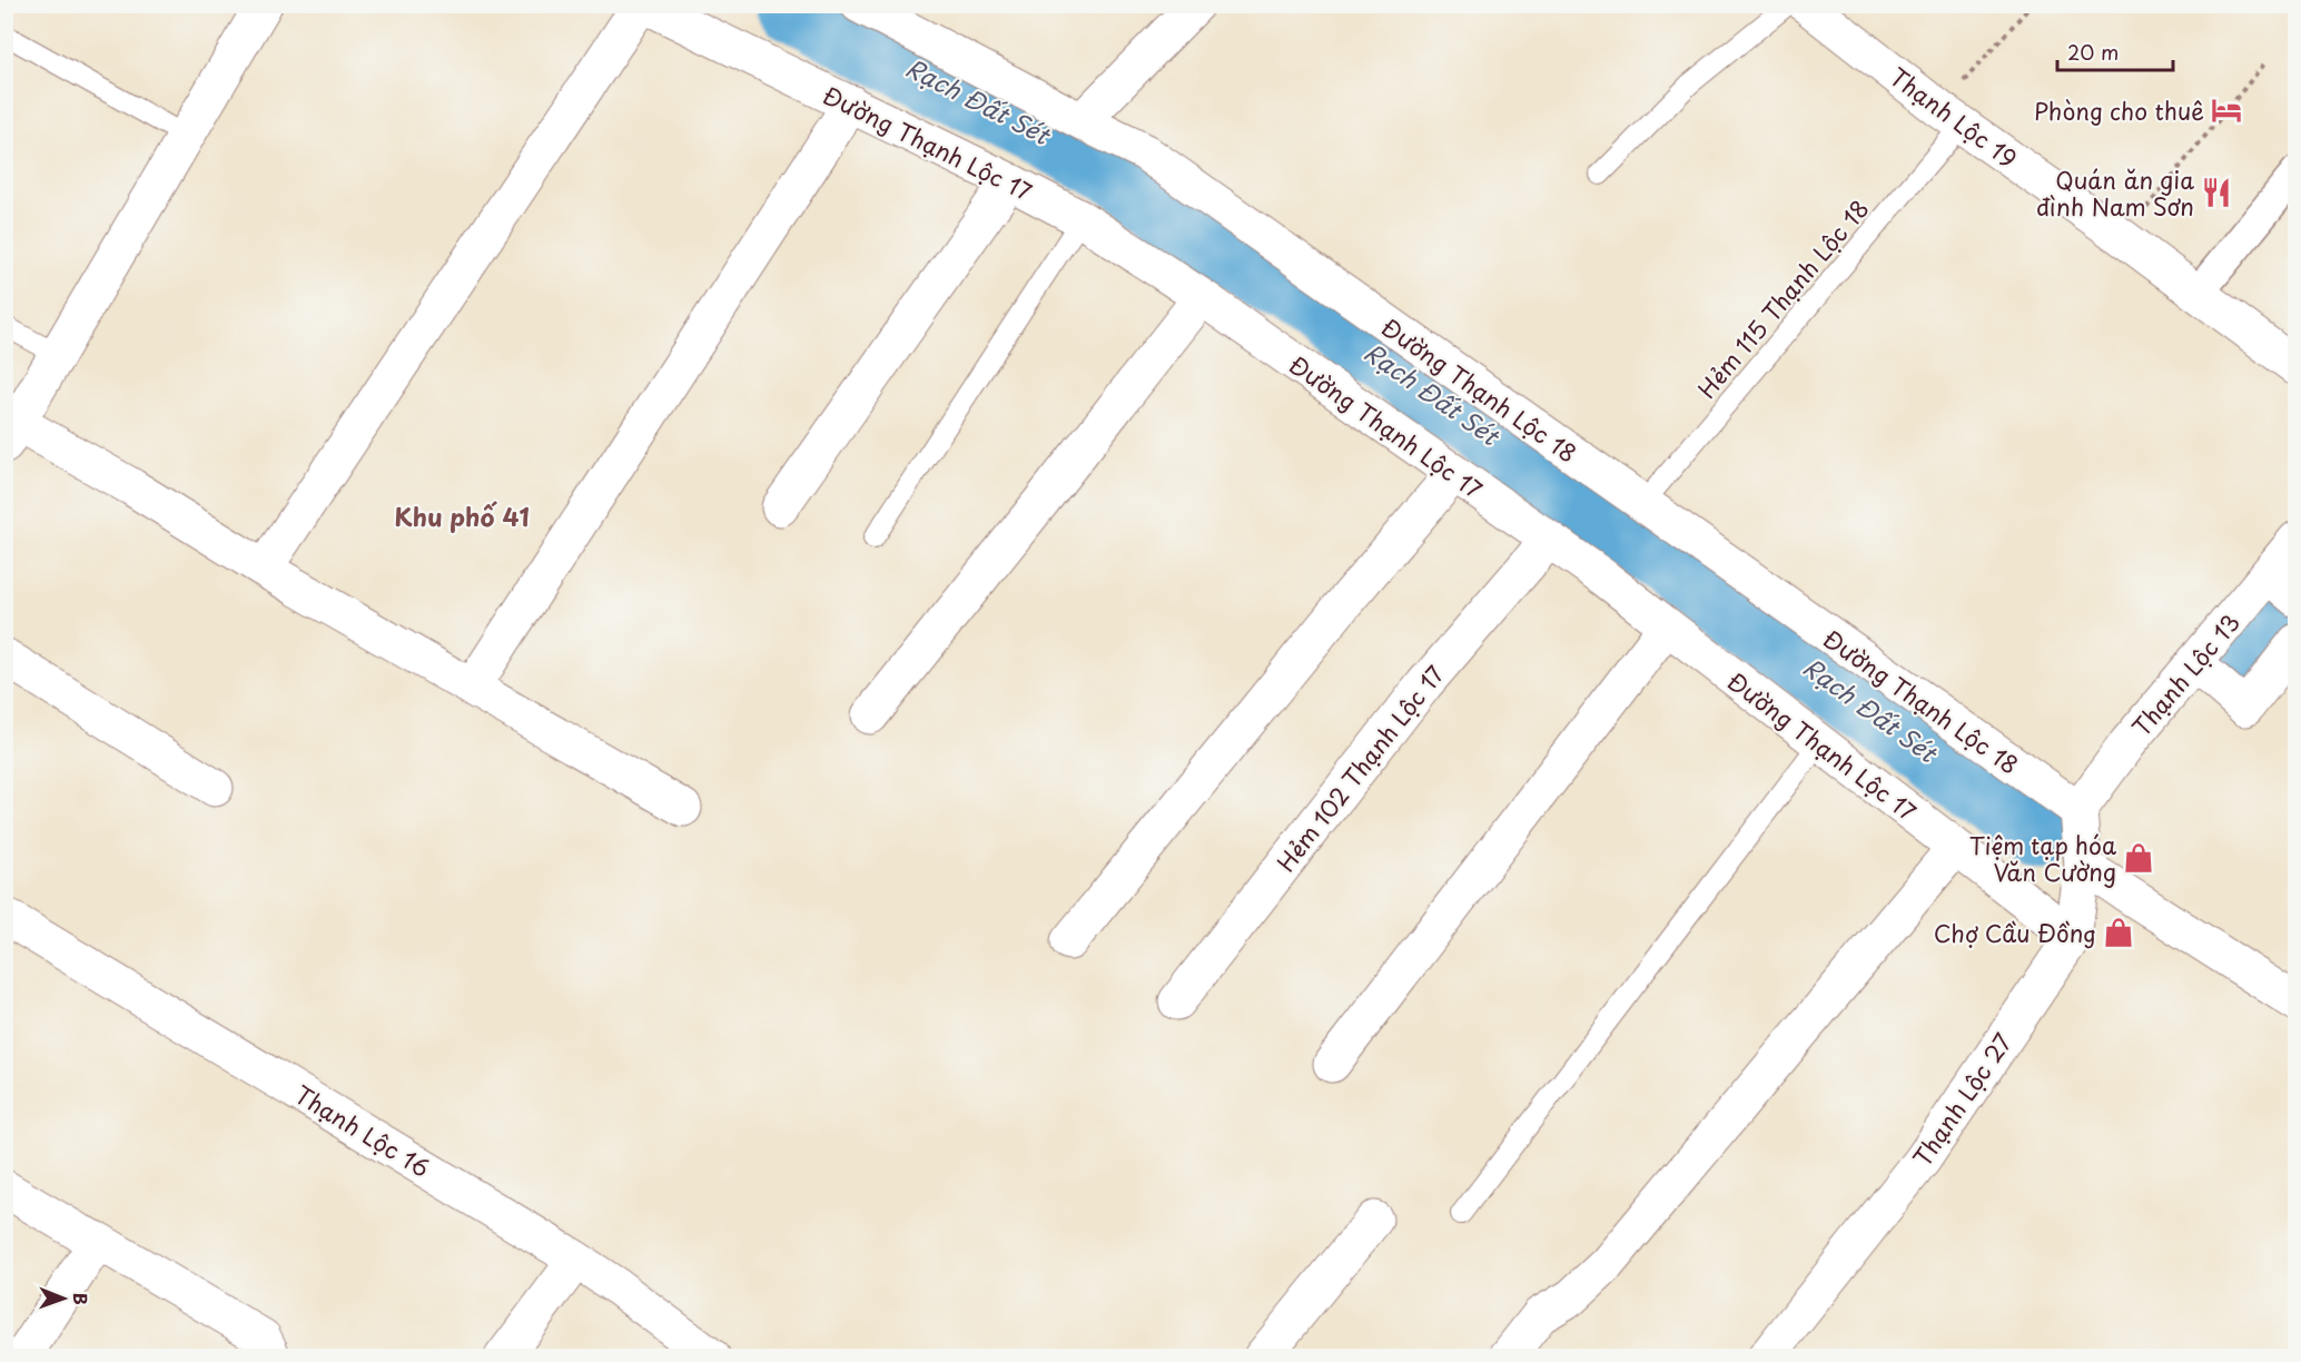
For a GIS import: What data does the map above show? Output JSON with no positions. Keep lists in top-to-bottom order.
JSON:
{
  "streets": {
    "street": [
      "Thạnh Lộc 19",
      "Đường Thạnh Lộc 17",
      "Đường Thạnh Lộc 18",
      "Thạnh Lộc 13",
      "Hẻm 102 Thạnh Lộc 17",
      "Thạnh Lộc 27",
      "Thạnh Lộc 16"
    ],
    "lane": ["Hẻm 115 Thạnh Lộc 18"]
  },
  "crossings": [
    ["Thạnh Lộc 19", "Hẻm 115 Thạnh Lộc 18"],
    ["Đường Thạnh Lộc 17", "Hẻm 102 Thạnh Lộc 17"],
    ["Đường Thạnh Lộc 17", "Thạnh Lộc 27"],
    ["Hẻm 115 Thạnh Lộc 18", "Đường Thạnh Lộc 18"],
    ["Đường Thạnh Lộc 18", "Thạnh Lộc 13"],
    ["Đường Thạnh Lộc 18", "Thạnh Lộc 27"],
    ["Thạnh Lộc 13", "Thạnh Lộc 27"]
  ],
  "districts": ["Khu phố 41"],
  "water": ["Rạch Đất Sét"],
  "places": {
    "hotel": ["Phòng cho thuê"],
    "restaurant": ["Quán ăn gia đình Nam Sơn"],
    "shop": ["Tiệm tạp hóa Văn Cường", "Chợ Cầu Đồng"]
  },
  "scale_bar": "20 m",
  "north": "right"
}
